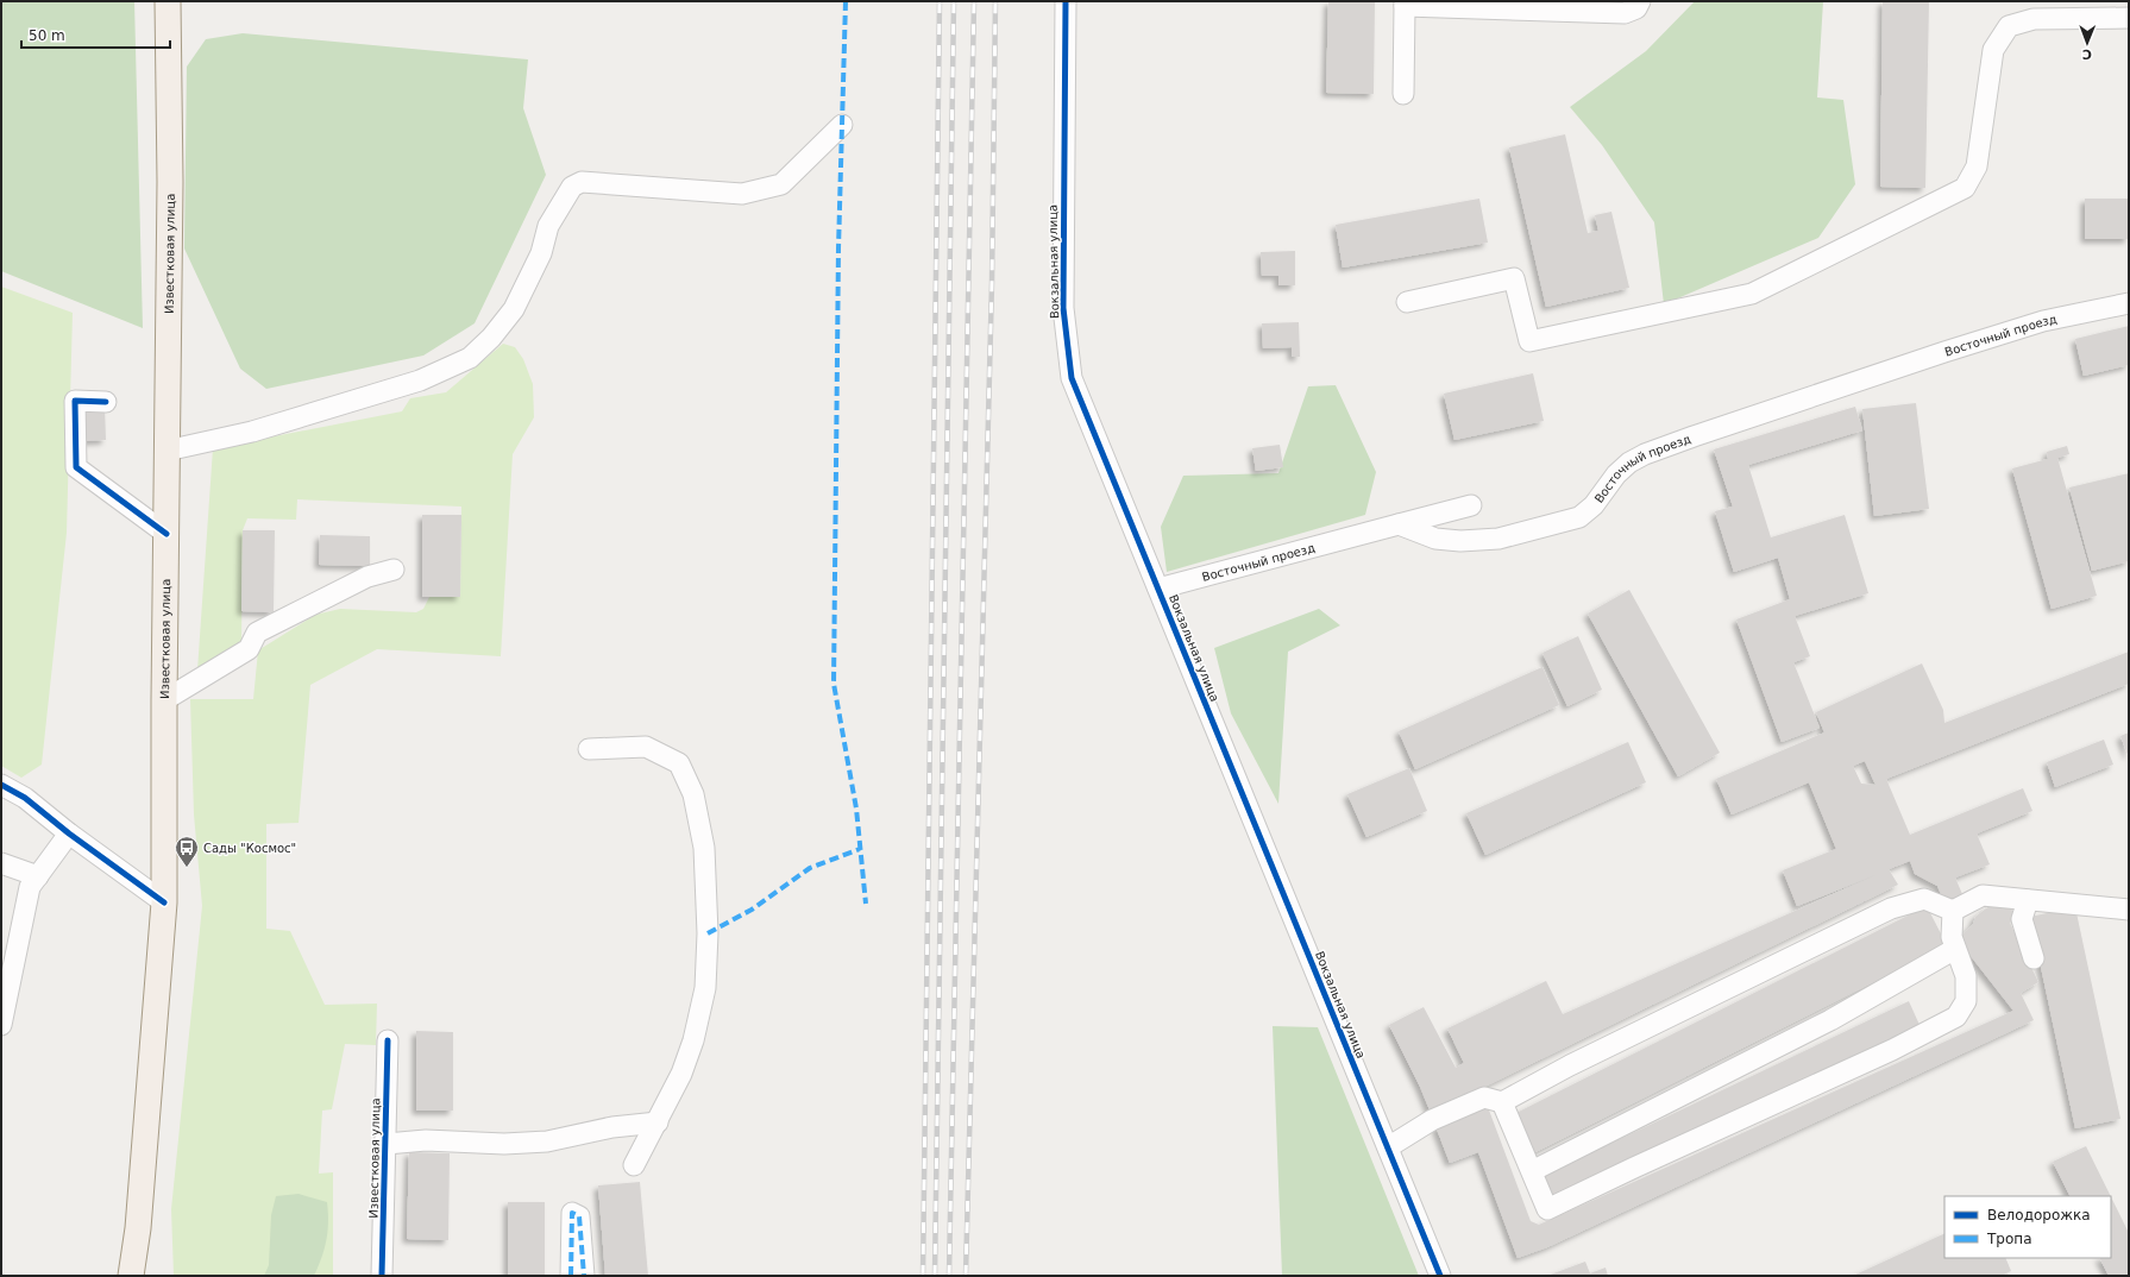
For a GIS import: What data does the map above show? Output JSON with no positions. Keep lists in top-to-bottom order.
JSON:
{
  "streets": {
    "main road": ["Известковая улица"],
    "street": ["Вокзальная улица", "Восточный проезд"]
  },
  "crossings": [
    ["Вокзальная улица", "Восточный проезд"]
  ],
  "places": {
    "bus stop": ["Сады \"Космос\""]
  },
  "legend": ["Велодорожка", "Тропа"],
  "scale_bar": "50 m",
  "north": "bottom"
}
